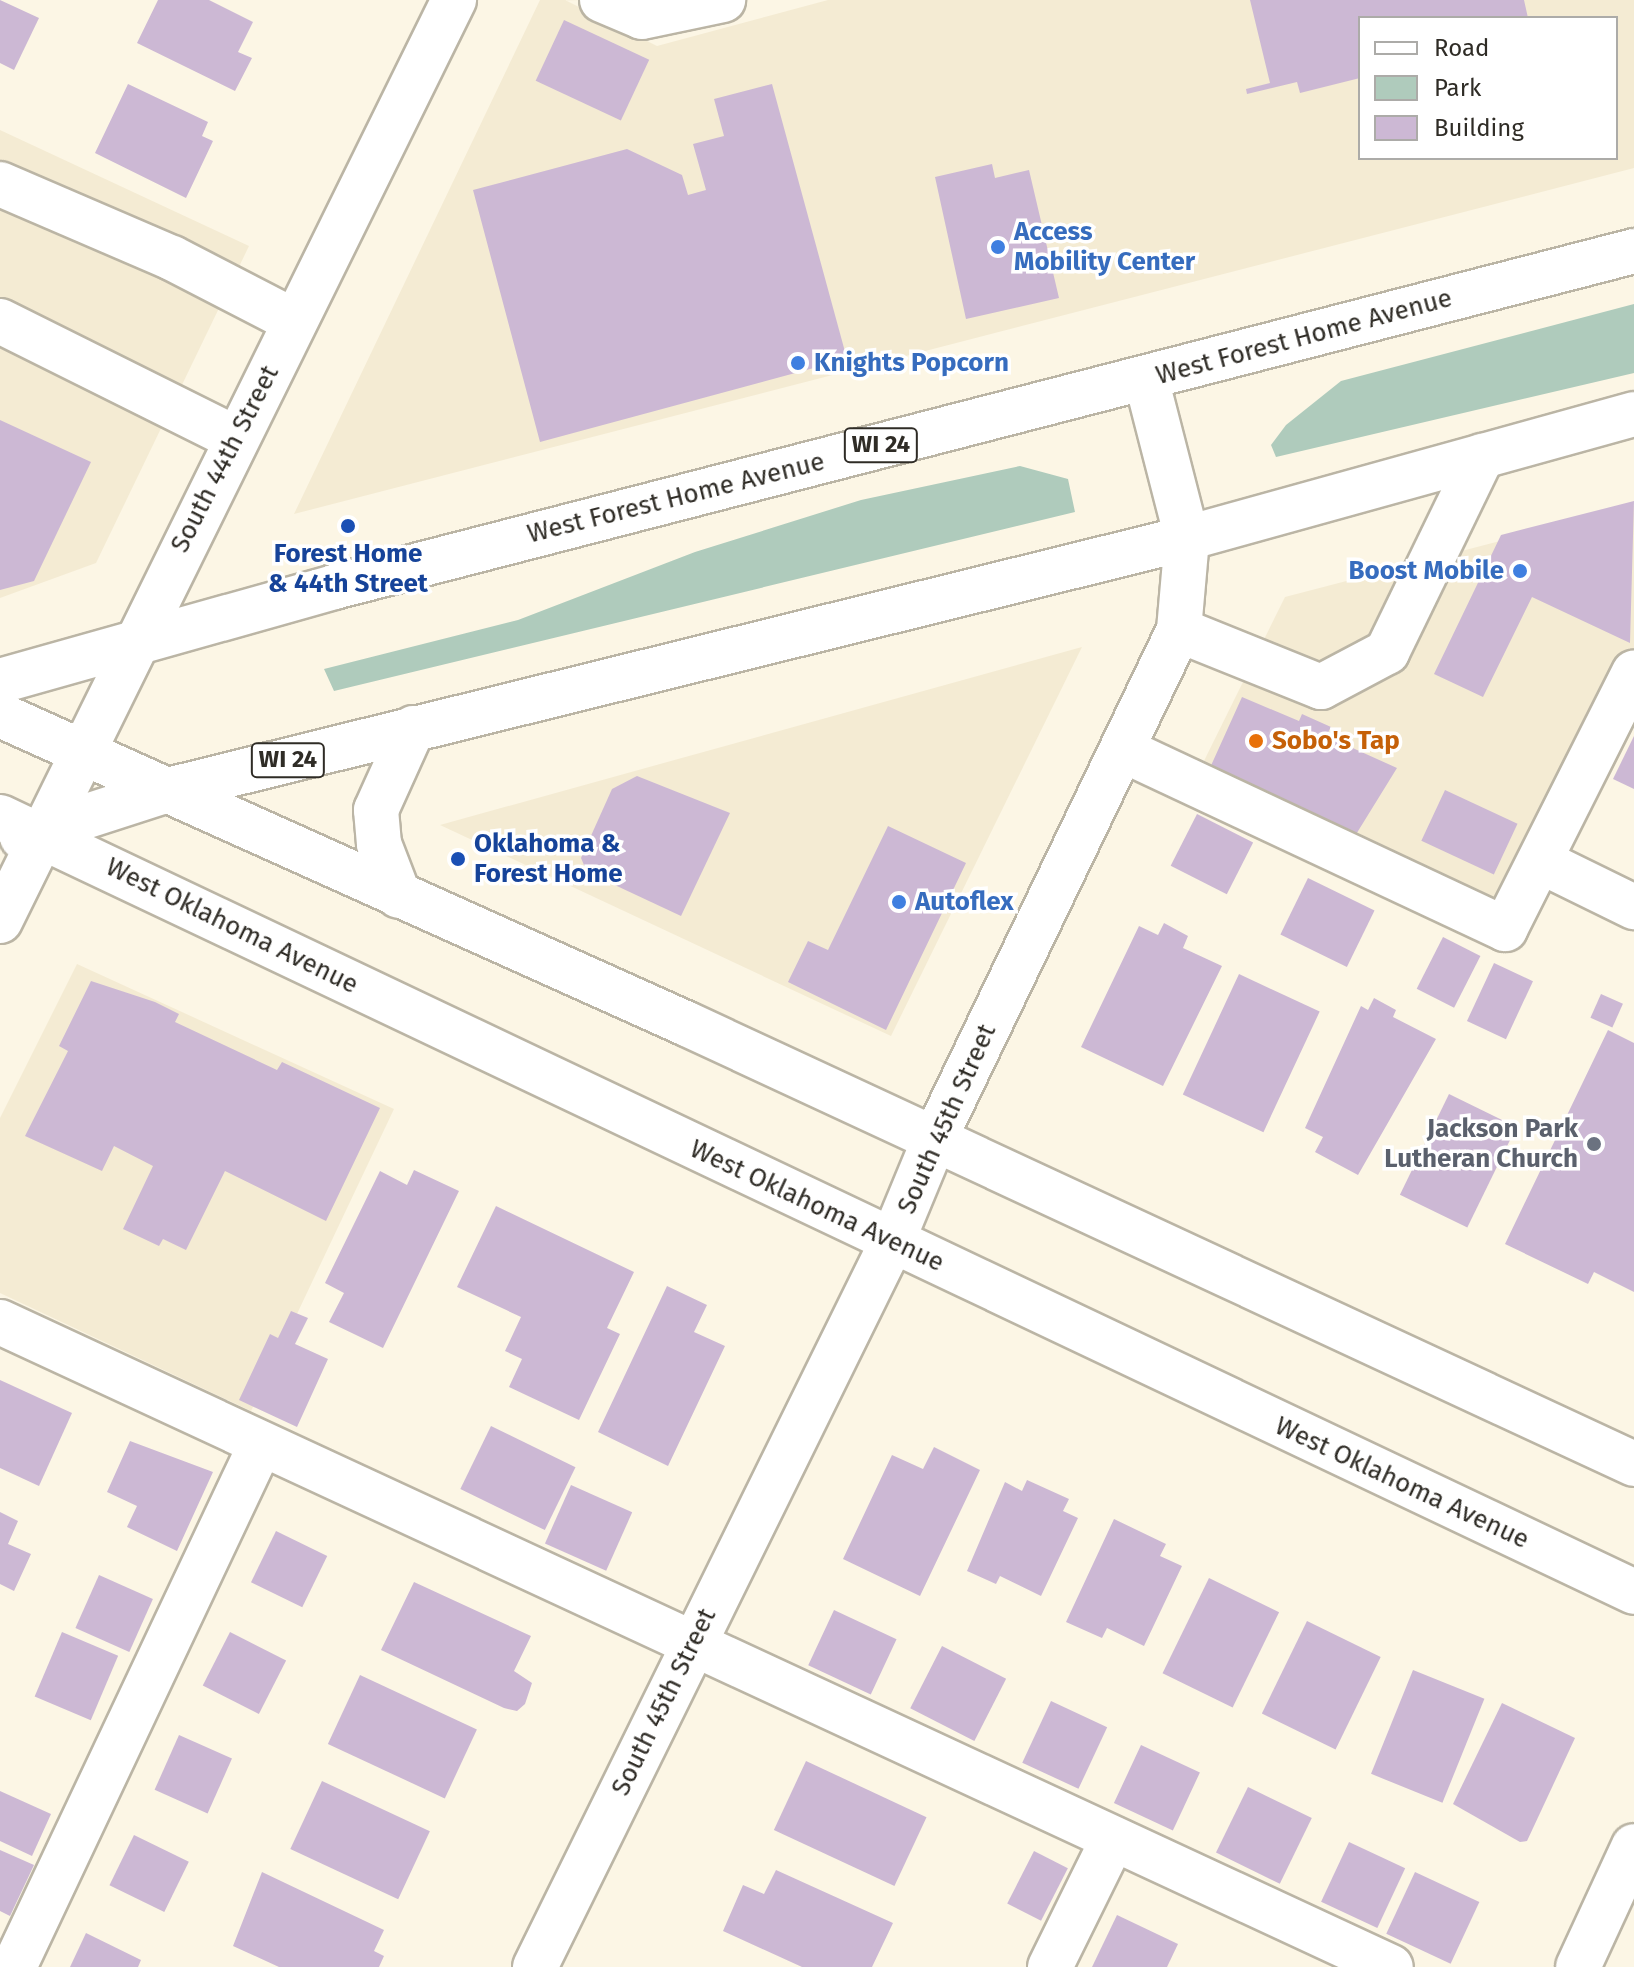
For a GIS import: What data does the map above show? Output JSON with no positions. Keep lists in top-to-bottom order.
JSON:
{
  "streets": {
    "main road": [
      "West Forest Home Avenue",
      "WI 24",
      "South 44th Street",
      "West Oklahoma Avenue",
      "South 45th Street"
    ]
  },
  "crossings": [
    ["West Forest Home Avenue", "South 44th Street"],
    ["West Forest Home Avenue", "South 45th Street"],
    ["WI 24", "South 44th Street"],
    ["WI 24", "West Oklahoma Avenue"],
    ["WI 24", "South 45th Street"],
    ["South 44th Street", "West Oklahoma Avenue"],
    ["West Oklahoma Avenue", "South 45th Street"]
  ],
  "places": [
    "Access Mobility Center",
    "Knights Popcorn",
    "Forest Home & 44th Street",
    "Boost Mobile",
    "Sobo's Tap",
    "Oklahoma & Forest Home",
    "Autoflex",
    "Jackson Park Lutheran Church"
  ],
  "legend": ["Road", "Park", "Building"]
}
